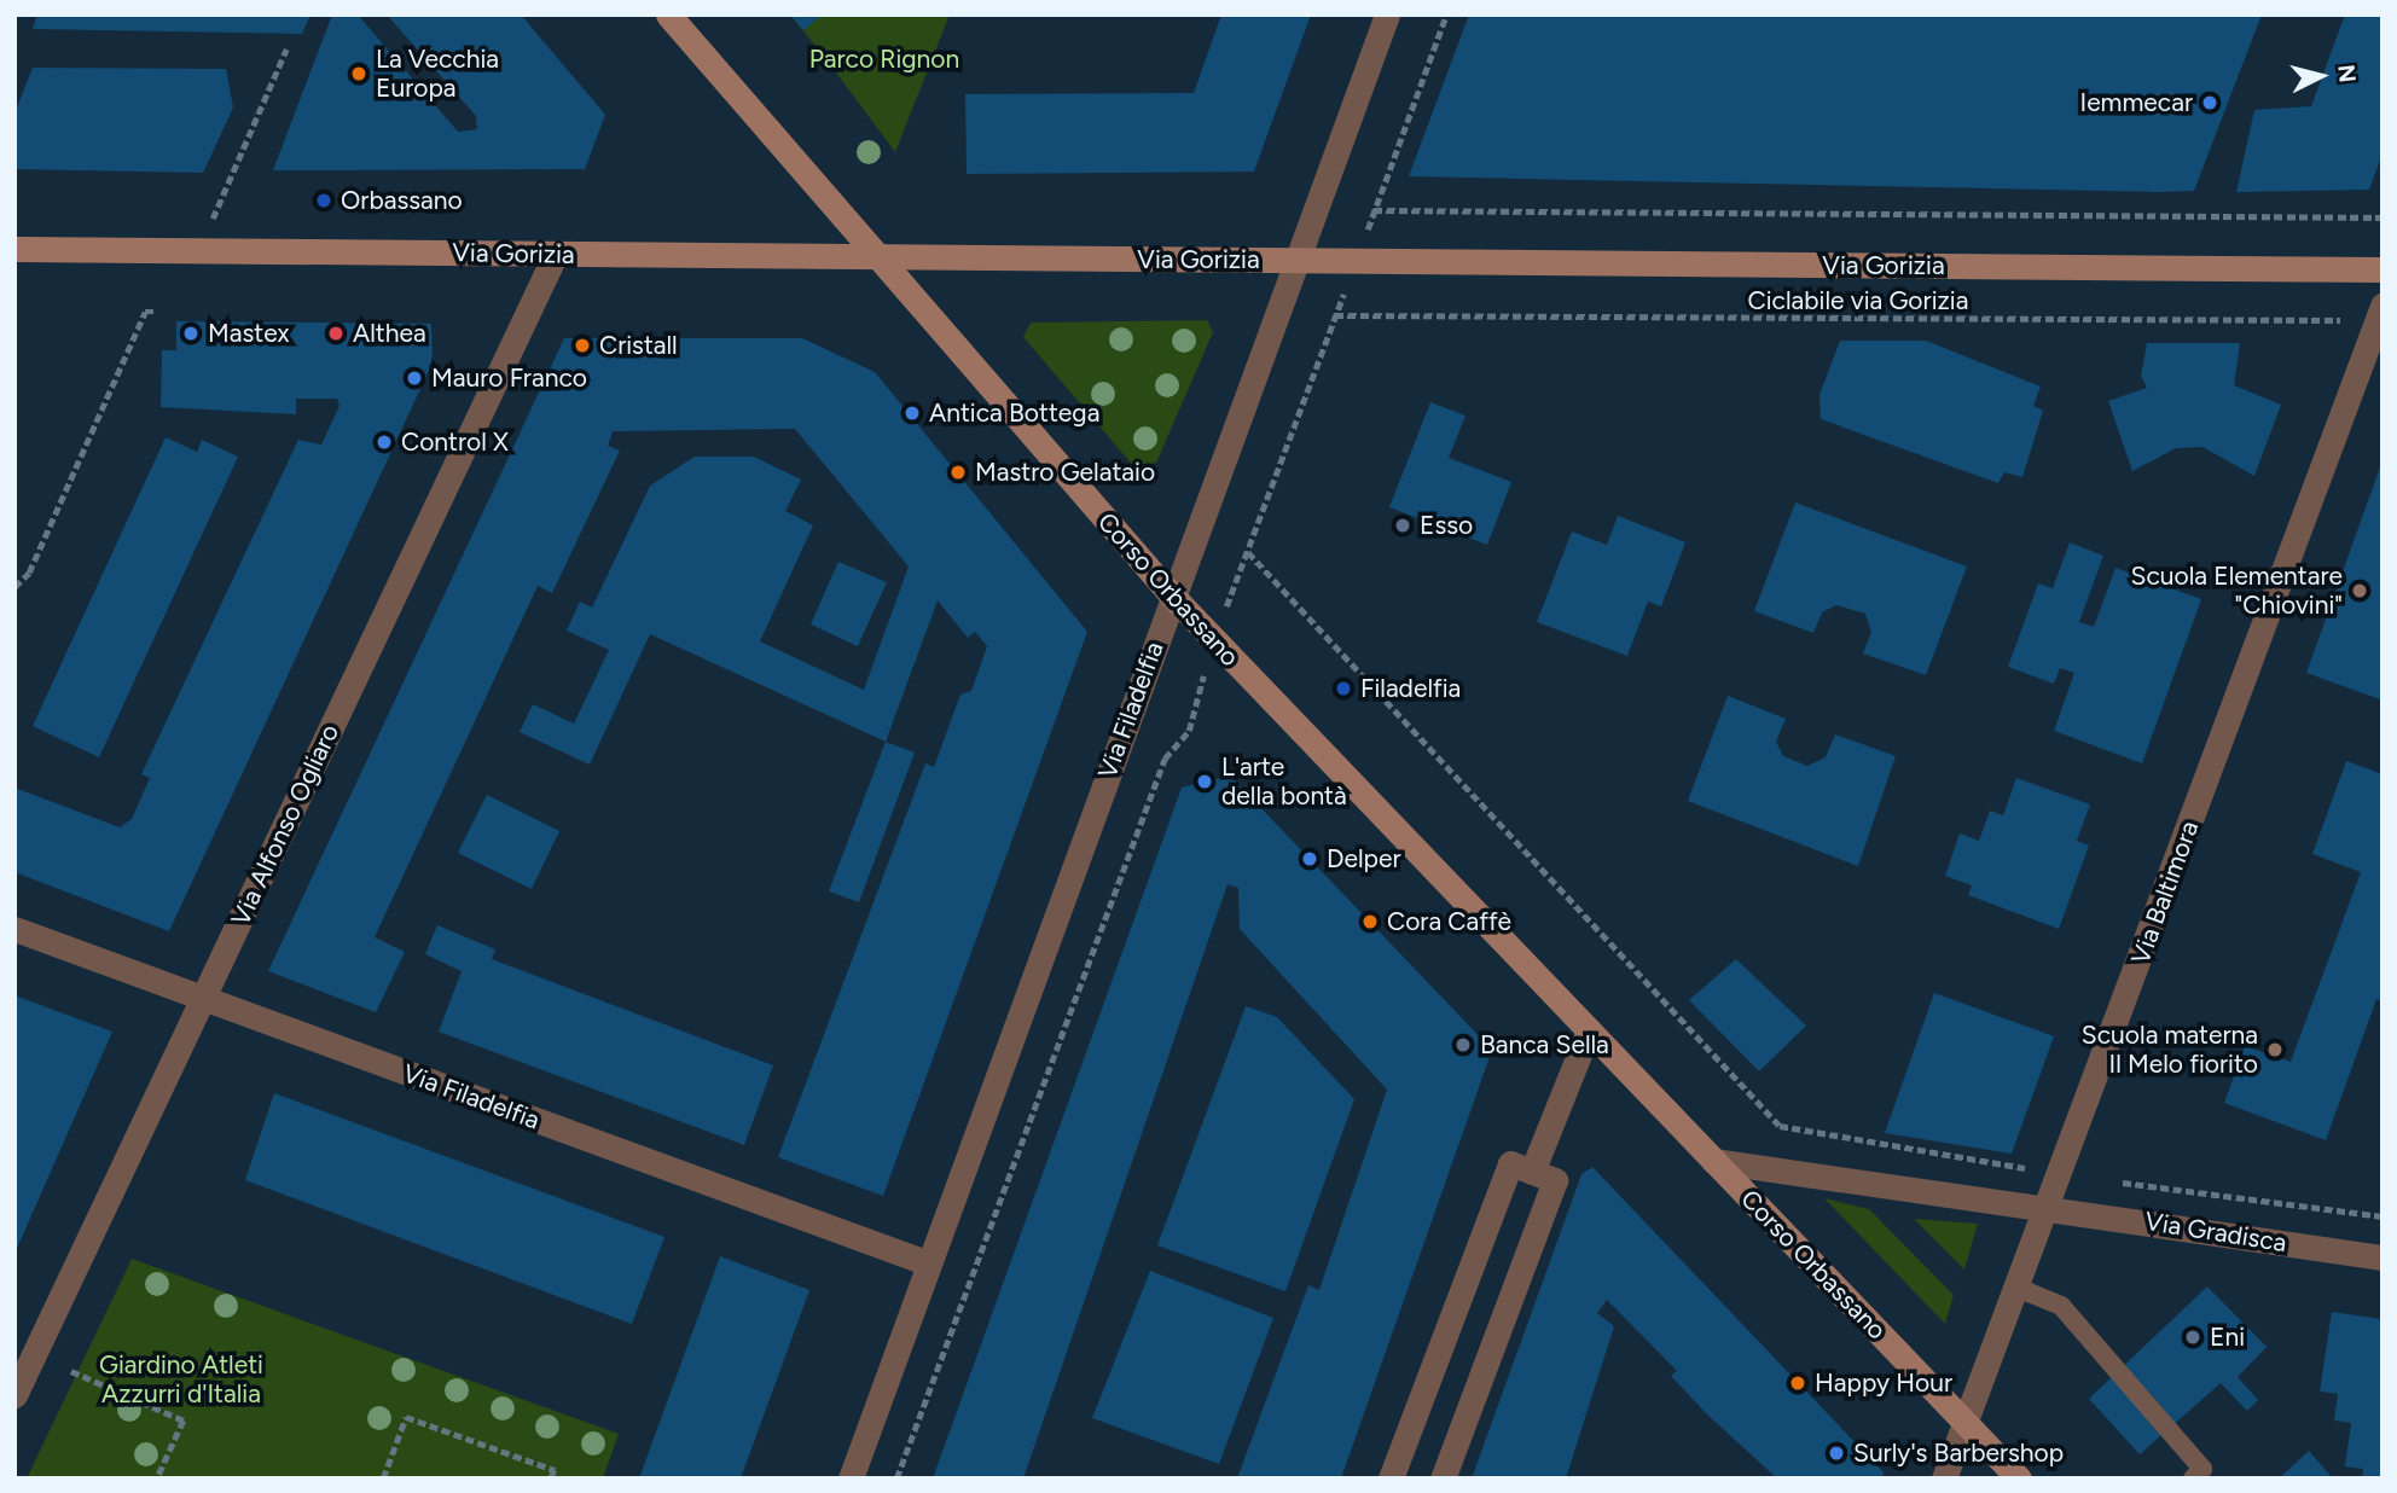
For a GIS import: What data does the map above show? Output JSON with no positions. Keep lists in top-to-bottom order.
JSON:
{
  "streets": {
    "street": [
      "Via Gorizia",
      "Corso Orbassano",
      "Via Filadelfia",
      "Via Alfonso Ogliaro",
      "Via Baltimora",
      "Via Gradisca"
    ],
    "path": ["Ciclabile via Gorizia"]
  },
  "crossings": [
    ["Via Gorizia", "Corso Orbassano"],
    ["Via Gorizia", "Via Filadelfia"],
    ["Via Gorizia", "Via Alfonso Ogliaro"],
    ["Ciclabile via Gorizia", "Via Baltimora"],
    ["Corso Orbassano", "Via Filadelfia"],
    ["Corso Orbassano", "Via Baltimora"],
    ["Corso Orbassano", "Via Gradisca"],
    ["Via Filadelfia", "Via Alfonso Ogliaro"],
    ["Via Baltimora", "Via Gradisca"]
  ],
  "parks": ["Parco Rignon", "Giardino Atleti Azzurri d'Italia"],
  "places": [
    "La Vecchia Europa",
    "Iemmecar",
    "Orbassano",
    "Mastex",
    "Althea",
    "Cristall",
    "Mauro Franco",
    "Antica Bottega",
    "Control X",
    "Mastro Gelataio",
    "Esso",
    "Scuola Elementare \"Chiovini\"",
    "Filadelfia",
    "L'arte della bontà",
    "Delper",
    "Cora Caffè",
    "Banca Sella",
    "Scuola materna Il Melo fiorito",
    "Eni",
    "Happy Hour",
    "Surly's Barbershop"
  ],
  "north": "right"
}
